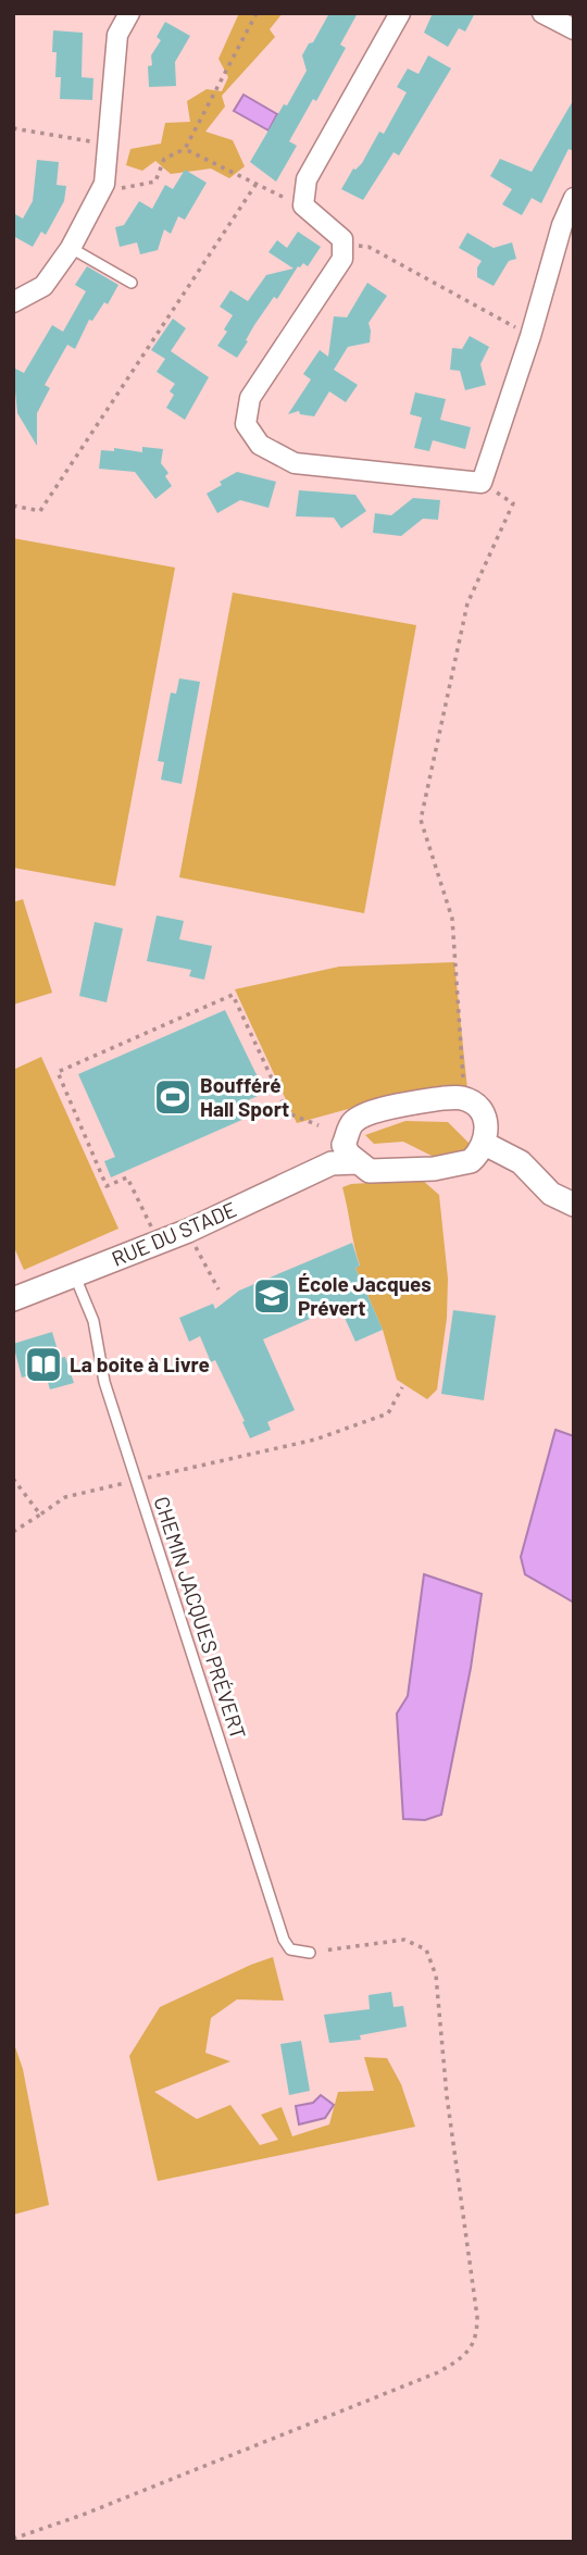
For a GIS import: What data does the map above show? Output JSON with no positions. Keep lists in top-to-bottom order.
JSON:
{
  "streets": {
    "street": ["RUE DU STADE"],
    "lane": ["CHEMIN JACQUES PRÉVERT"]
  },
  "crossings": [
    ["RUE DU STADE", "CHEMIN JACQUES PRÉVERT"]
  ],
  "places": {
    "sports": ["Boufféré Hall Sport"],
    "school or university": ["École Jacques Prévert"],
    "library": ["La boite à Livre"]
  }
}
